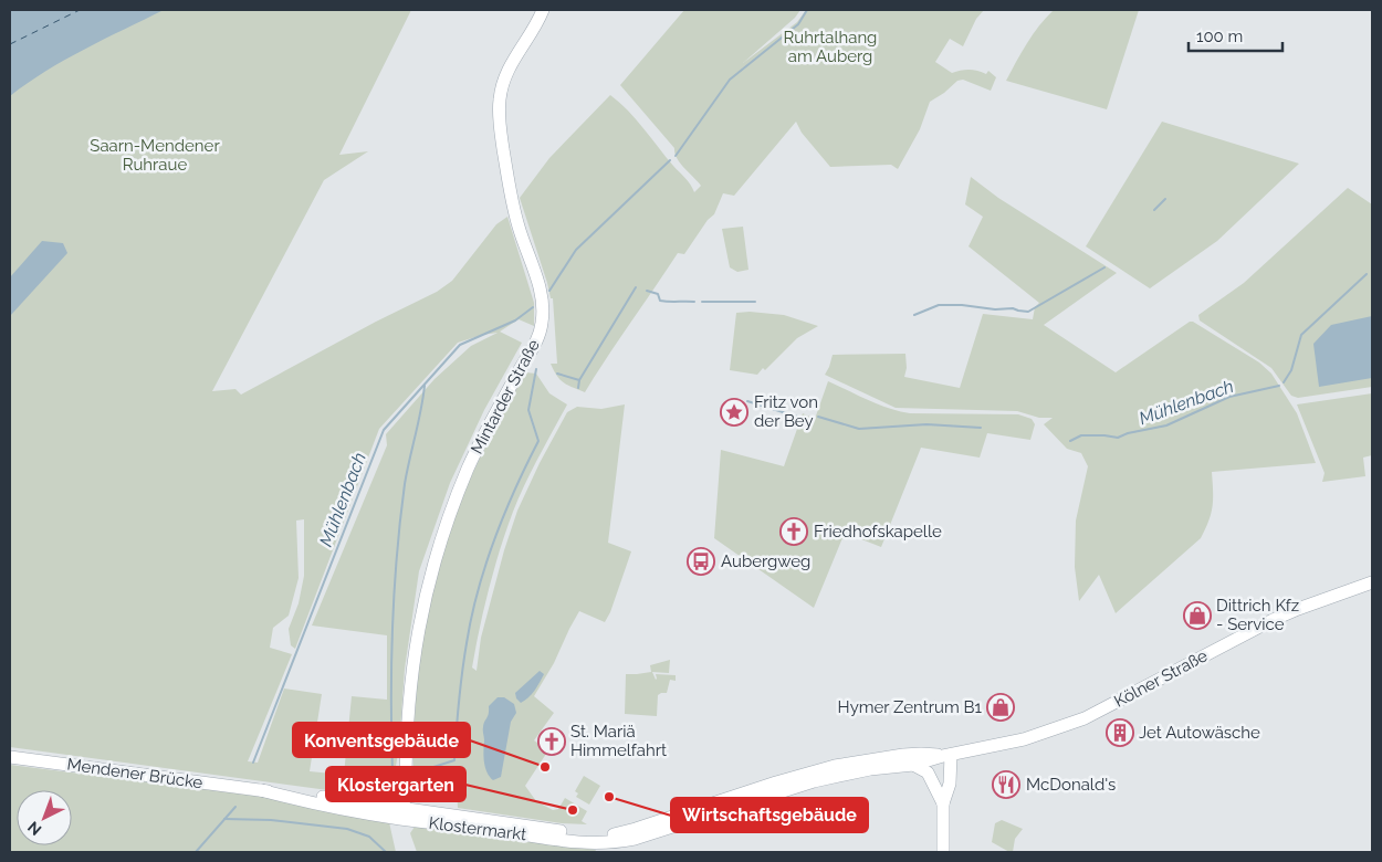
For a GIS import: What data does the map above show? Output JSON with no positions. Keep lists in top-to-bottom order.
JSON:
{
  "streets": {
    "main road": [
      "Mintarder Straße",
      "Kölner Straße",
      "Mendener Brücke",
      "Klostermarkt"
    ]
  },
  "crossings": [
    ["Mintarder Straße", "Mendener Brücke"],
    ["Mintarder Straße", "Klostermarkt"],
    ["Kölner Straße", "Klostermarkt"],
    ["Mendener Brücke", "Klostermarkt"]
  ],
  "water": ["Mühlenbach"],
  "parks": ["Ruhrtalhang am Auberg", "Saarn-Mendener Ruhraue"],
  "places": {
    "place": ["Fritz von der Bey"],
    "church": ["Friedhofskapelle", "St. Mariä Himmelfahrt"],
    "bus stop": ["Aubergweg"],
    "shop": ["Dittrich Kfz - Service", "Hymer Zentrum B1"],
    "building": ["Jet Autowäsche"],
    "other": ["Konventsgebäude", "Wirtschaftsgebäude", "Klostergarten"],
    "restaurant": ["McDonald's"]
  },
  "scale_bar": "100 m",
  "north": "bottom left"
}
